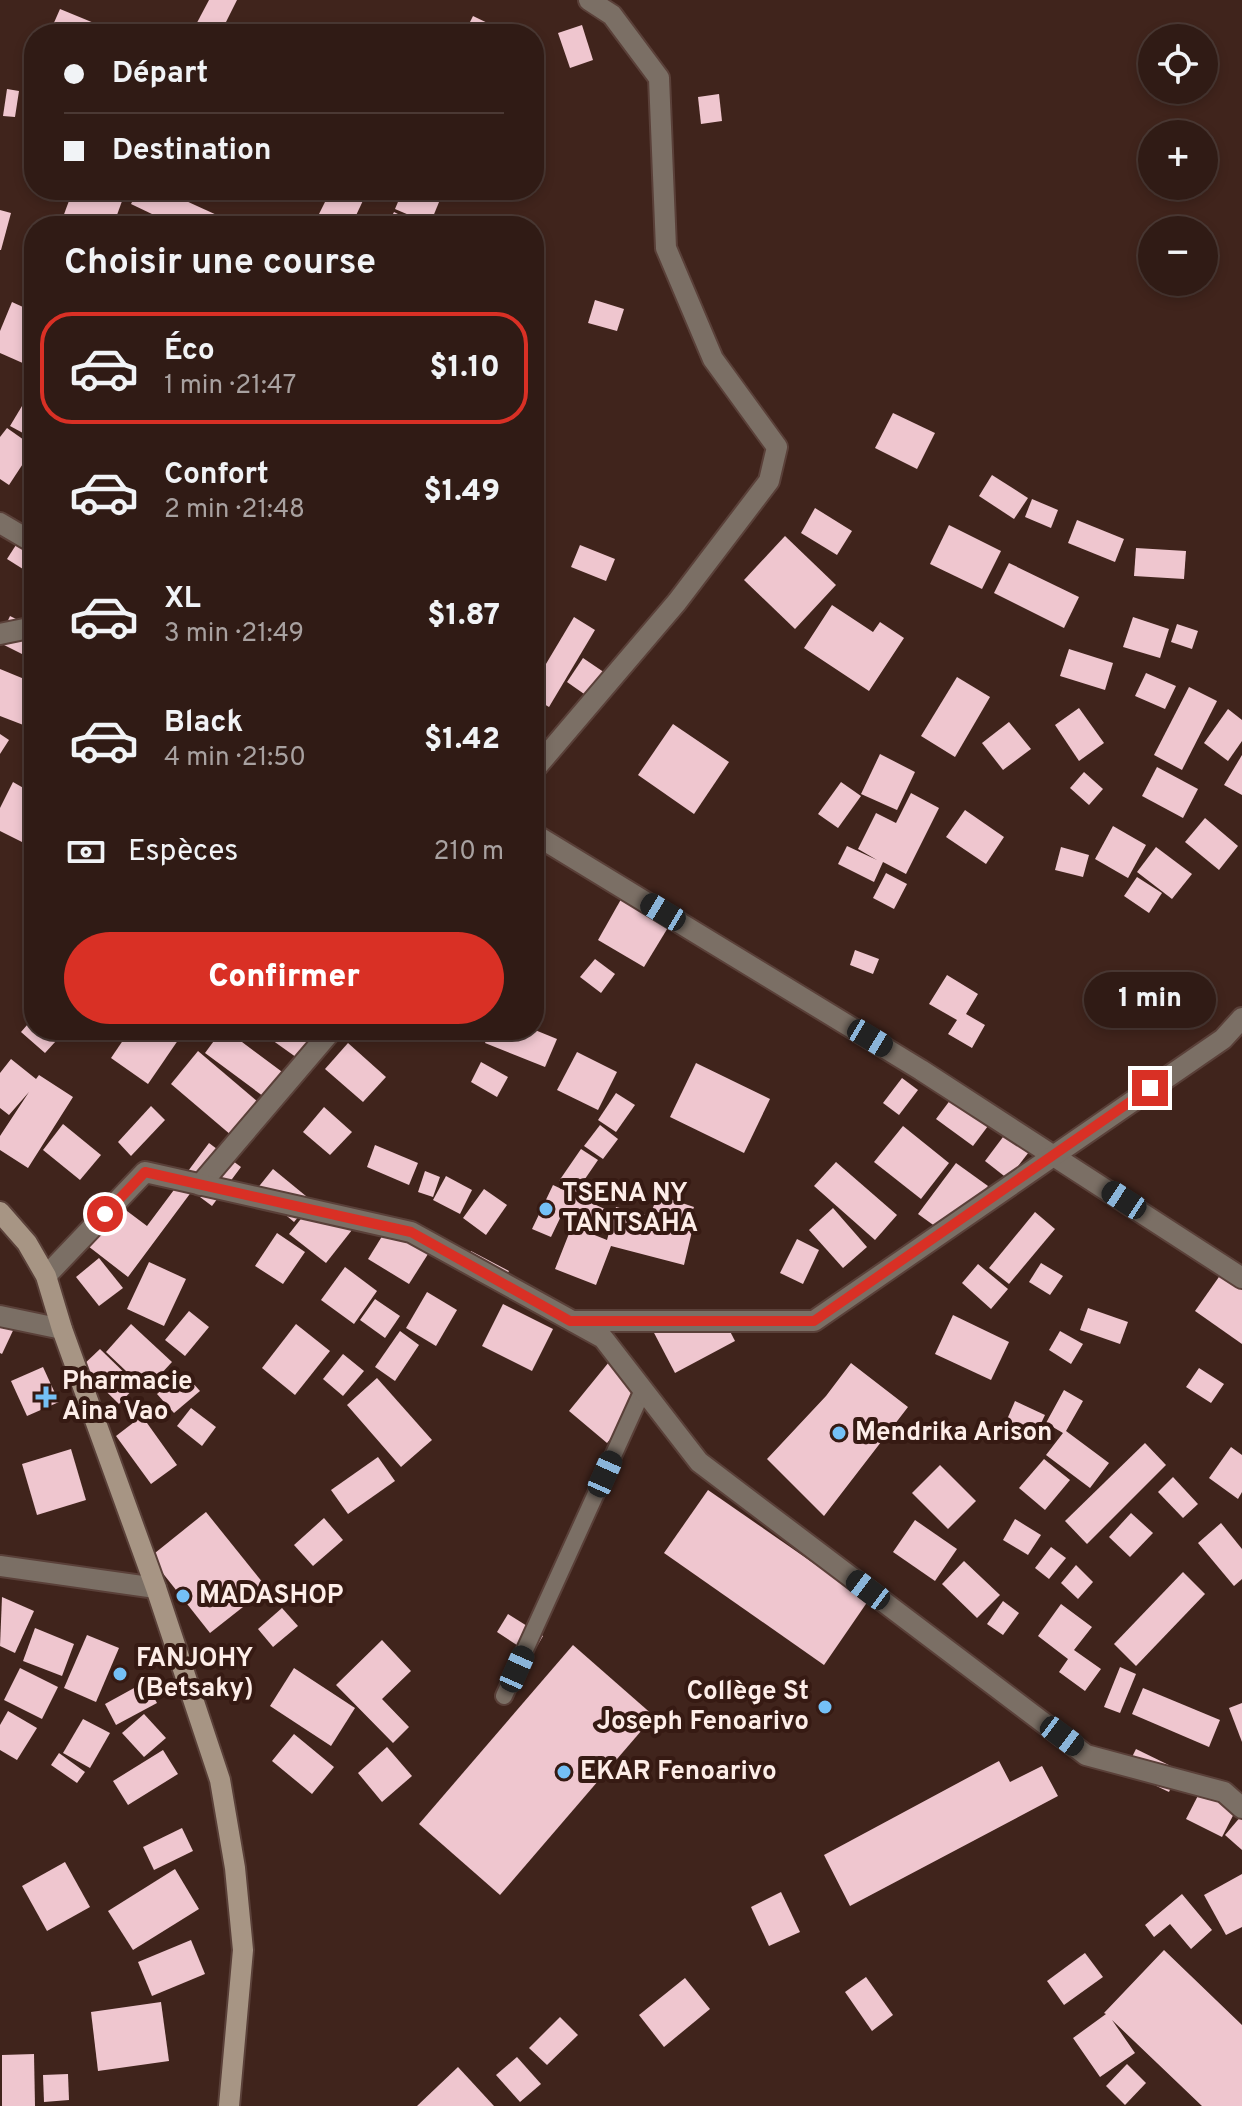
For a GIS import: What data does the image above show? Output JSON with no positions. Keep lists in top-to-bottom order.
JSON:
{
  "places": {
    "other": [
      "TSENA NY TANTSAHA",
      "Mendrika Arison",
      "MADASHOP",
      "FANJOHY (Betsaky)",
      "Collège St Joseph Fenoarivo",
      "EKAR Fenoarivo"
    ],
    "health": ["Pharmacie Aina Vao"]
  },
  "page": {
    "map_buttons": ["+", "−"],
    "banner": ["Départ", "Destination"],
    "heading": "Choisir une course",
    "list": [
      {
        "name": "Éco",
        "note": "1 min · 21:47",
        "value": "$1.10"
      },
      {
        "name": "Confort",
        "note": "2 min · 21:48",
        "value": "$1.49"
      },
      {
        "name": "XL",
        "note": "3 min · 21:49",
        "value": "$1.87"
      },
      {
        "name": "Black",
        "note": "4 min · 21:50",
        "value": "$1.42"
      }
    ],
    "pay": ["Espèces", "210 m"],
    "buttons": "Confirmer",
    "bubble": "1 min"
  }
}
